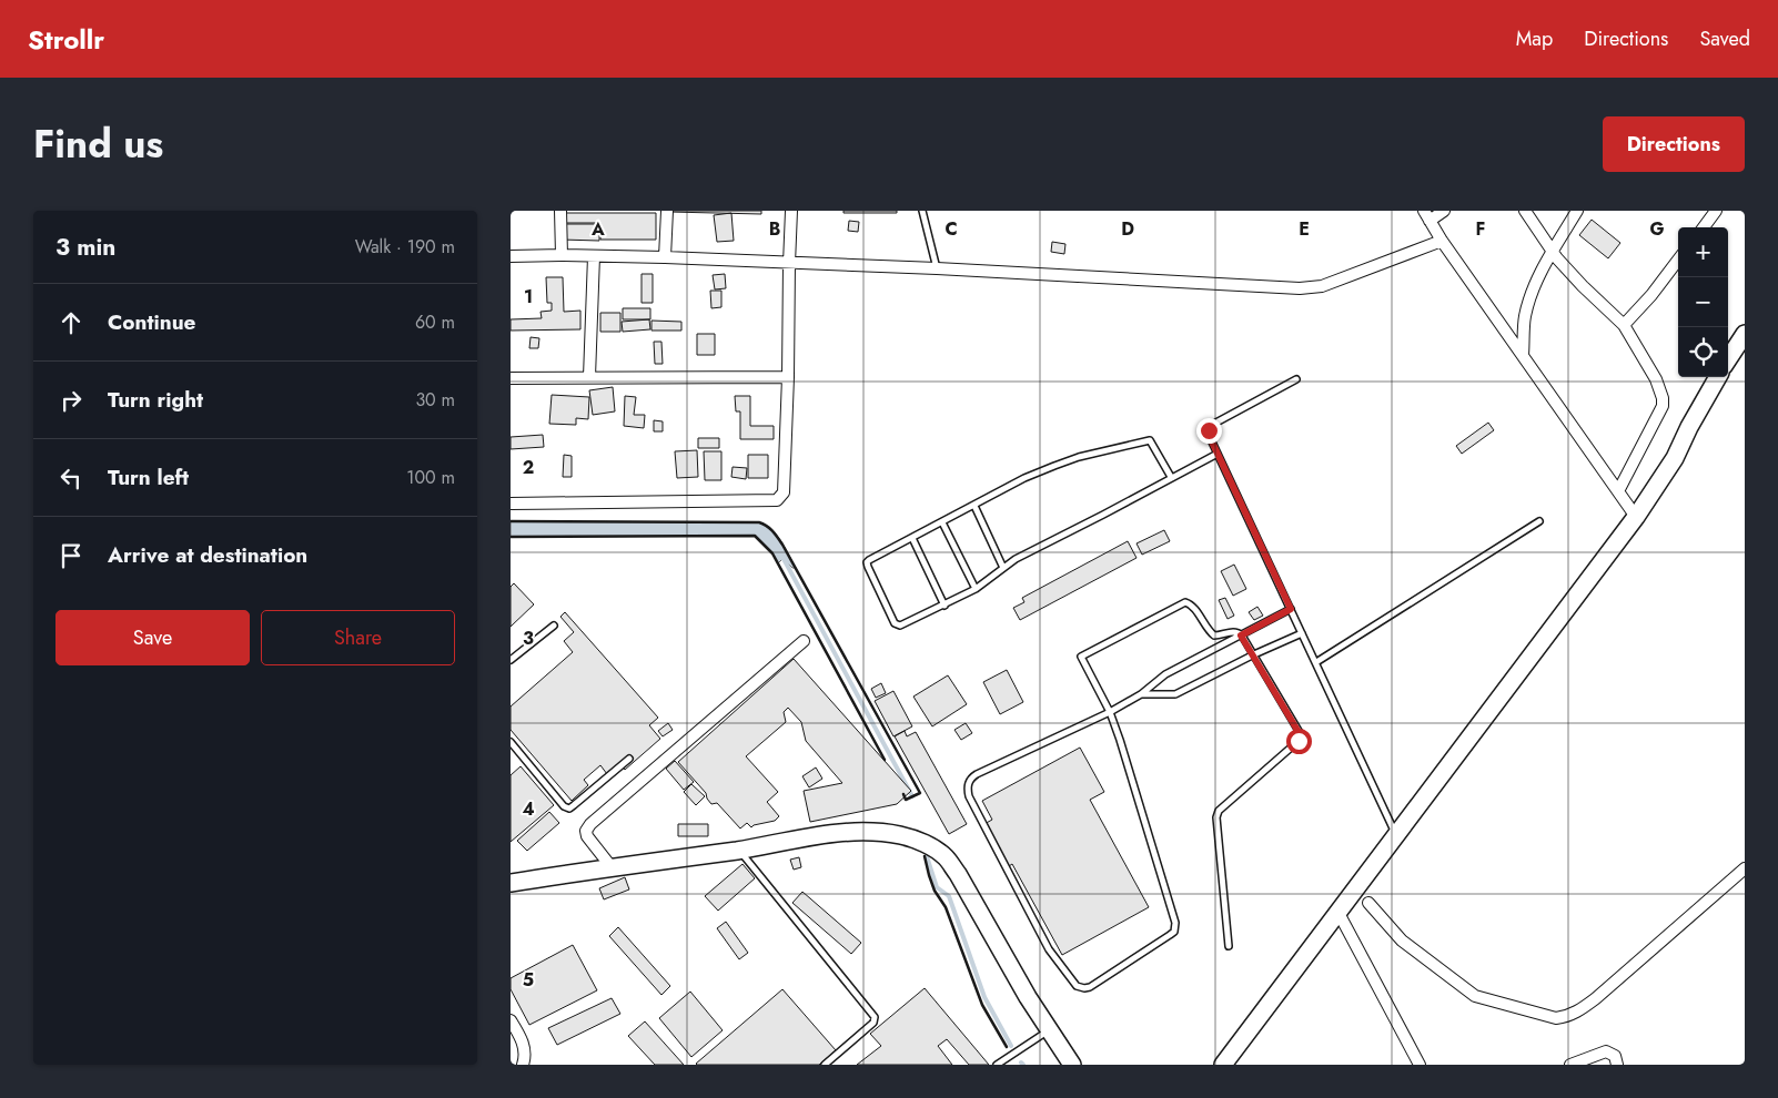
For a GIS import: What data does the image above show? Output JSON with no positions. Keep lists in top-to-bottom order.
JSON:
{
  "page": {
    "header": "Strollr",
    "nav": ["Map", "Directions", "Saved"],
    "title": "Find us",
    "buttons": [
      "Directions",
      ["Save", "Share"]
    ],
    "heading": ["3 min", "Walk · 190 m"],
    "map_buttons": ["+", "−"],
    "list": [
      ["Continue", "60 m"],
      ["Turn right", "30 m"],
      ["Turn left", "100 m"],
      "Arrive at destination"
    ]
  },
  "grid": {
    "columns": [
      "A",
      "B",
      "C",
      "D",
      "E",
      "F",
      "G"
    ],
    "rows": [
      "1",
      "2",
      "3",
      "4",
      "5"
    ]
  }
}
